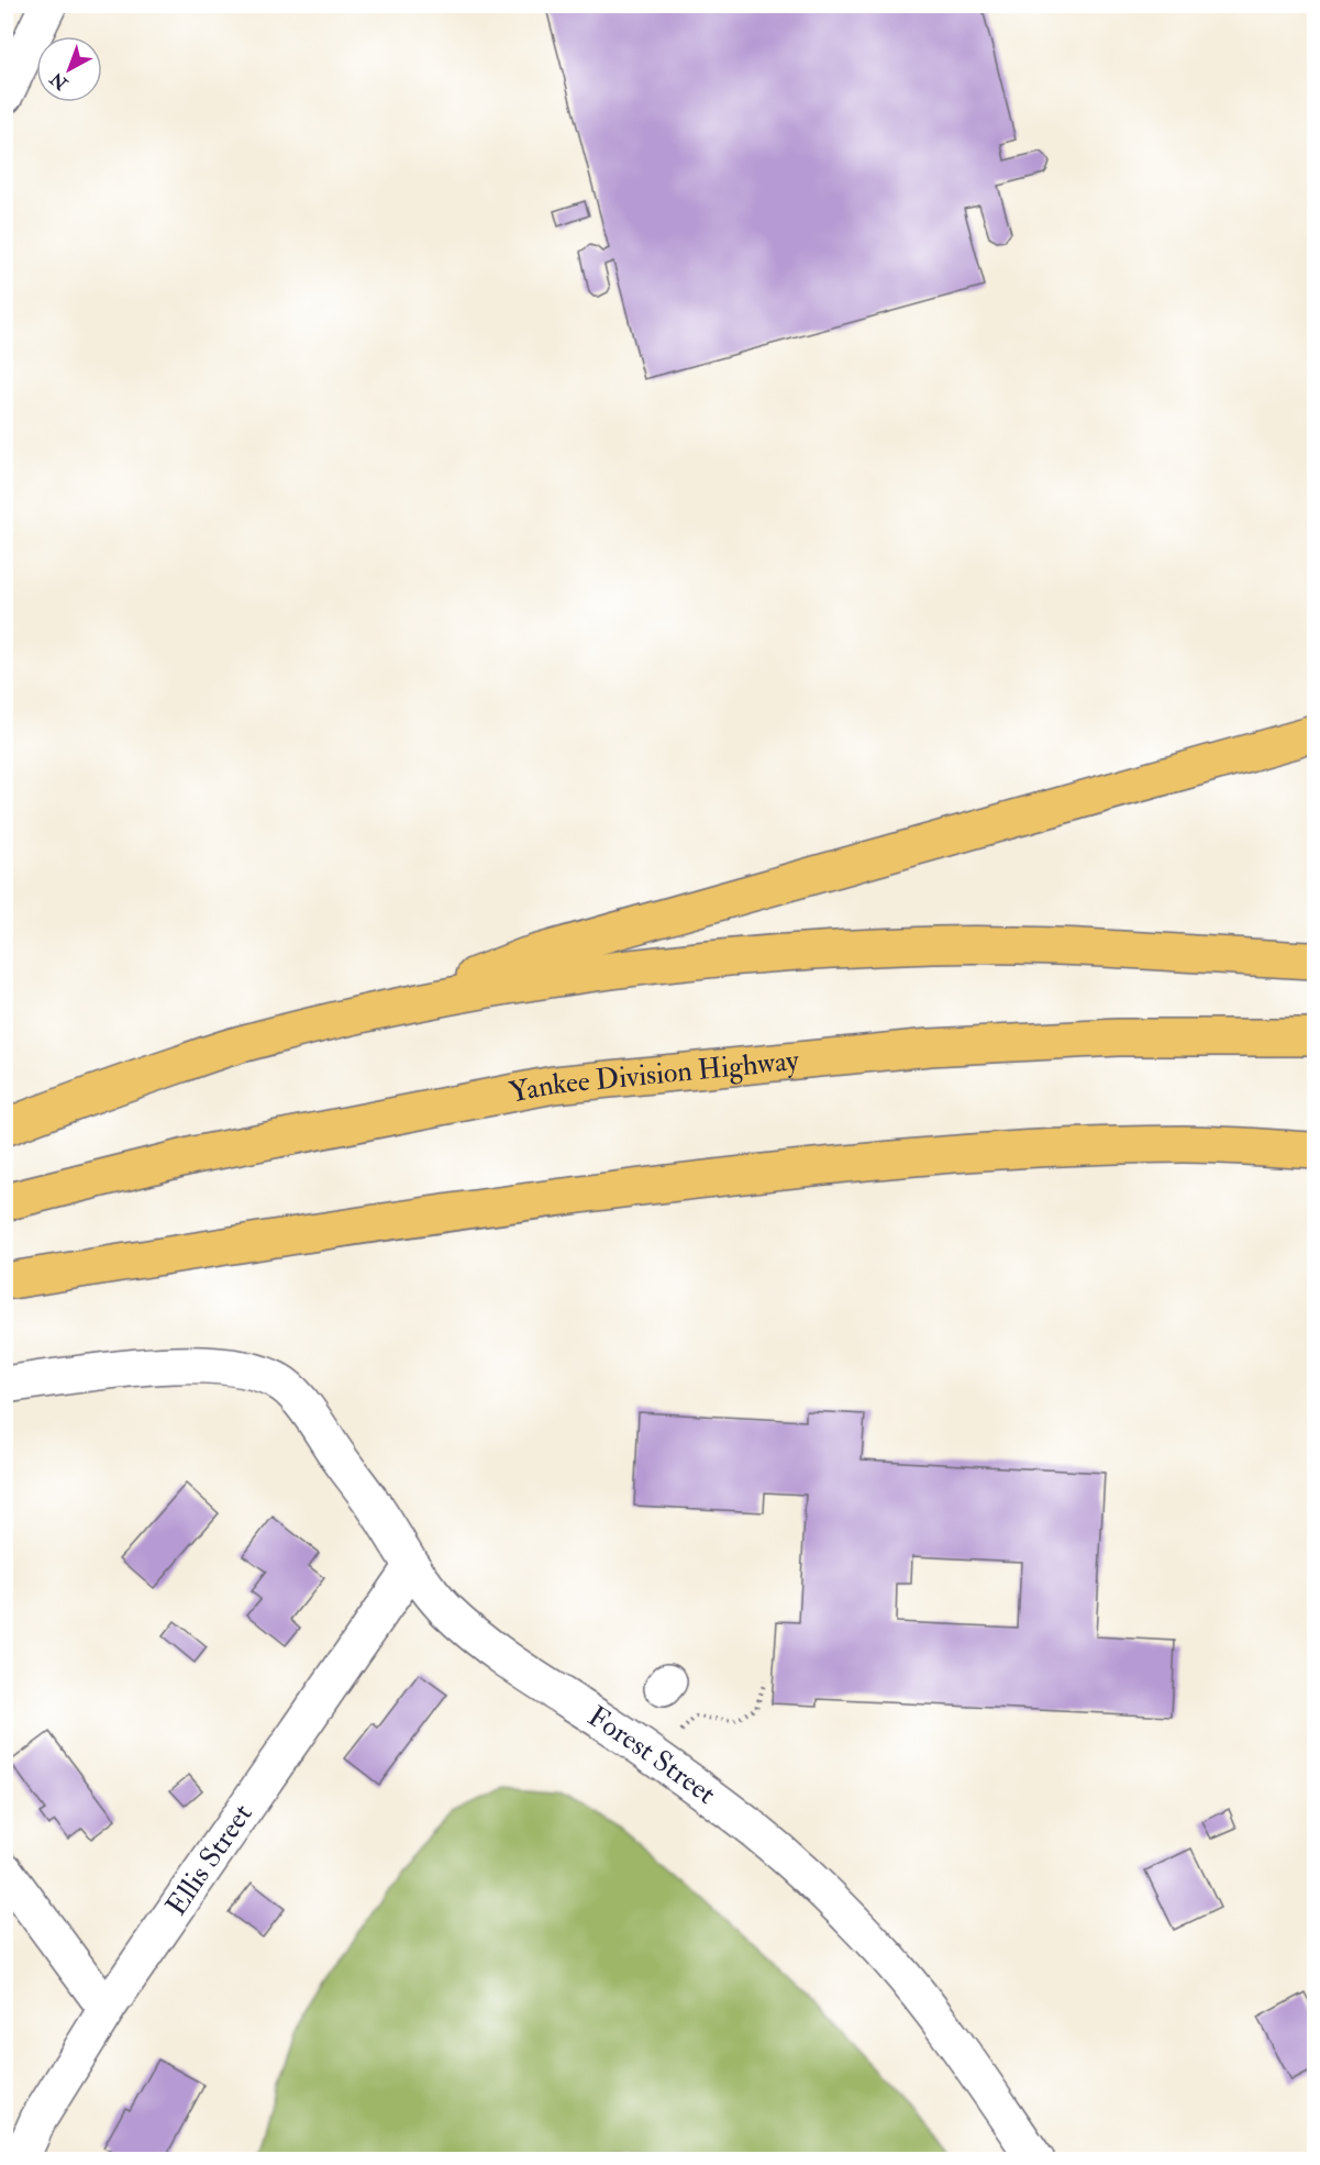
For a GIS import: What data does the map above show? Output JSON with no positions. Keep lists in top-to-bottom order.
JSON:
{
  "streets": {
    "highway": ["Yankee Division Highway"],
    "street": ["Forest Street", "Ellis Street"]
  },
  "crossings": [
    ["Forest Street", "Ellis Street"]
  ],
  "north": "bottom left"
}
